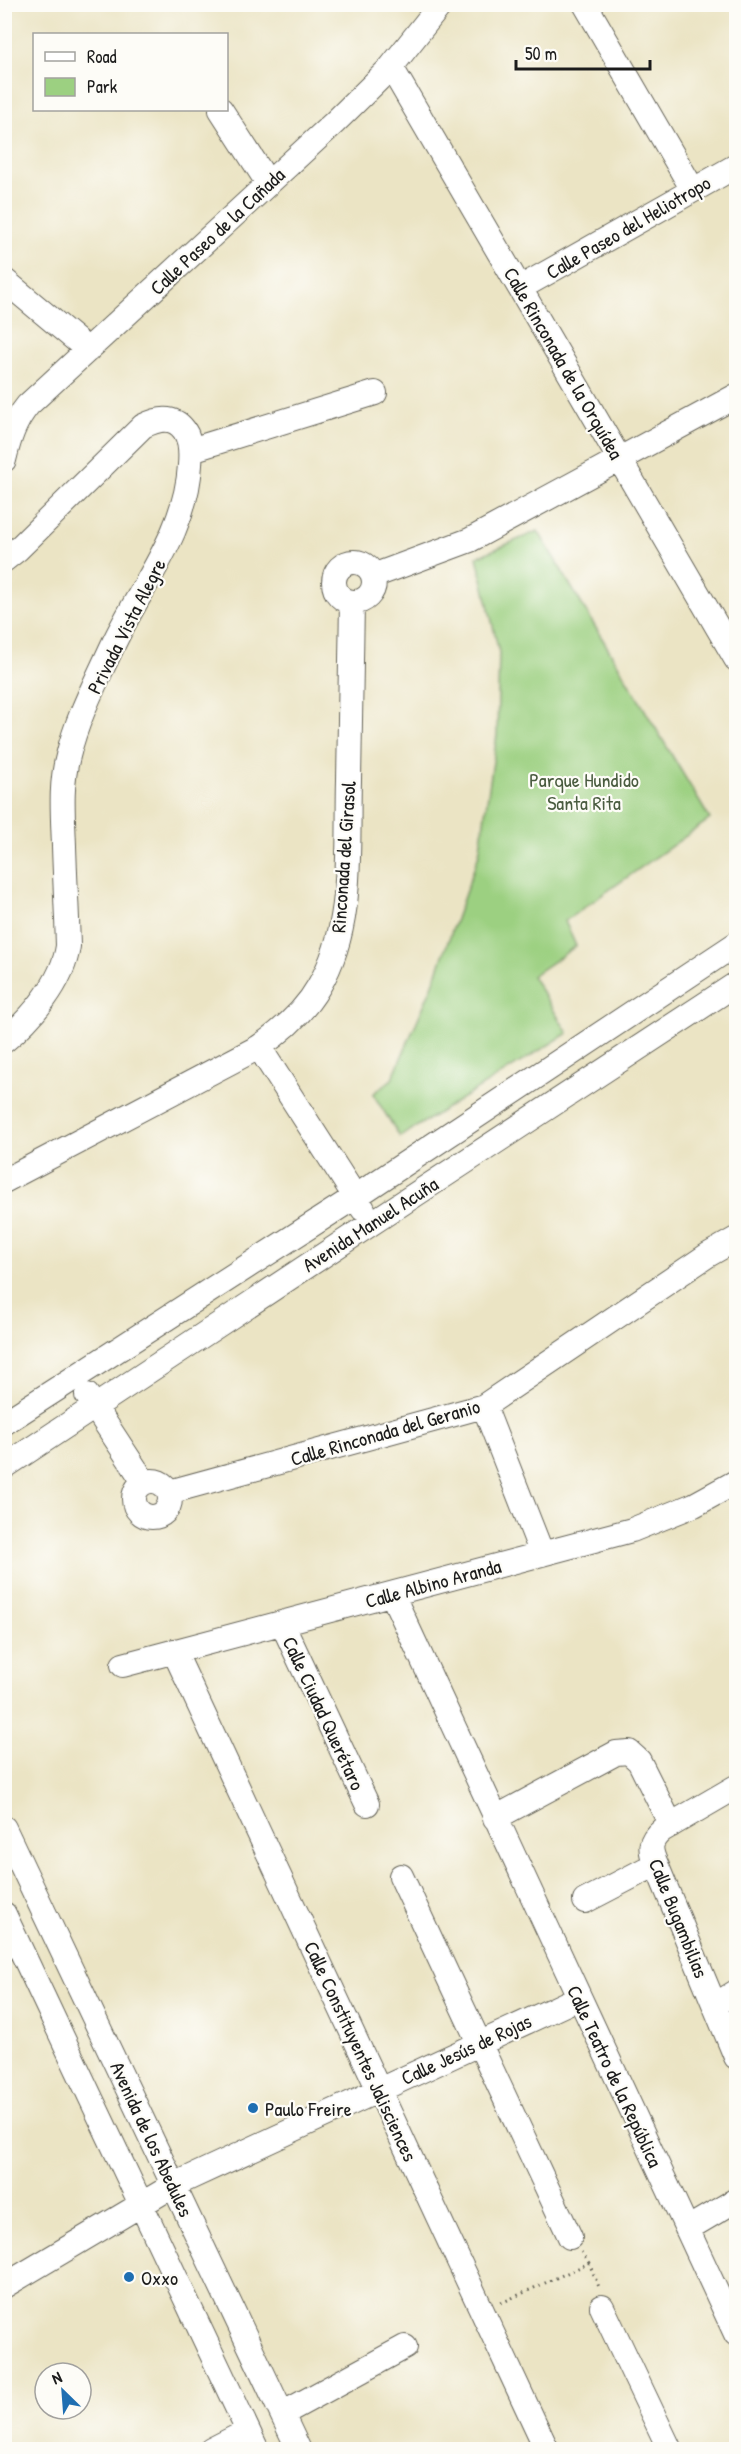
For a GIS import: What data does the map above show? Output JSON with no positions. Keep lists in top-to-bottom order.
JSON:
{
  "streets": {
    "street": [
      "Calle Paseo del Heliotropo",
      "Calle Paseo de la Cañada",
      "Calle Rinconada de la Orquídea",
      "Privada Vista Alegre",
      "Rinconada del Girasol",
      "Avenida Manuel Acuña",
      "Calle Rinconada del Geranio",
      "Calle Albino Aranda",
      "Calle Ciudad Querétaro",
      "Calle Bugambilias",
      "Calle Jesús de Rojas",
      "Calle Constituyentes Jalisciences",
      "Calle Teatro de la República",
      "Avenida de los Abedules"
    ]
  },
  "crossings": [
    ["Calle Paseo del Heliotropo", "Calle Rinconada de la Orquídea"],
    ["Calle Paseo de la Cañada", "Calle Rinconada de la Orquídea"],
    ["Avenida Manuel Acuña", "Calle Rinconada del Geranio"],
    ["Calle Albino Aranda", "Calle Ciudad Querétaro"],
    ["Calle Albino Aranda", "Calle Constituyentes Jalisciences"],
    ["Calle Albino Aranda", "Calle Teatro de la República"],
    ["Calle Jesús de Rojas", "Calle Constituyentes Jalisciences"],
    ["Calle Jesús de Rojas", "Calle Teatro de la República"],
    ["Calle Jesús de Rojas", "Avenida de los Abedules"]
  ],
  "parks": ["Parque Hundido Santa Rita"],
  "places": ["Paulo Freire", "Oxxo"],
  "legend": ["Road", "Park"],
  "scale_bar": "50 m",
  "north": "top left"
}
